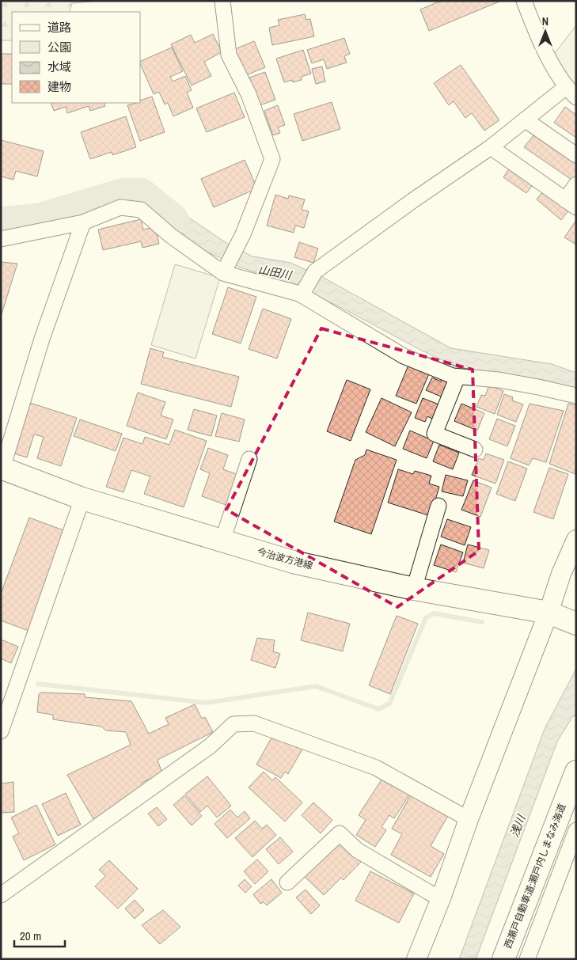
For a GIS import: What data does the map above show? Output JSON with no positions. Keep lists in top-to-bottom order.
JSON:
{
  "streets": {
    "main road": ["今治波方港線", "西瀬戸自動車道;瀬戸内しまなみ海道"]
  },
  "water": ["山田川", "浅川"],
  "legend": [
    "道路",
    "公園",
    "水域",
    "建物"
  ],
  "scale_bar": "20 m",
  "north": "top"
}
